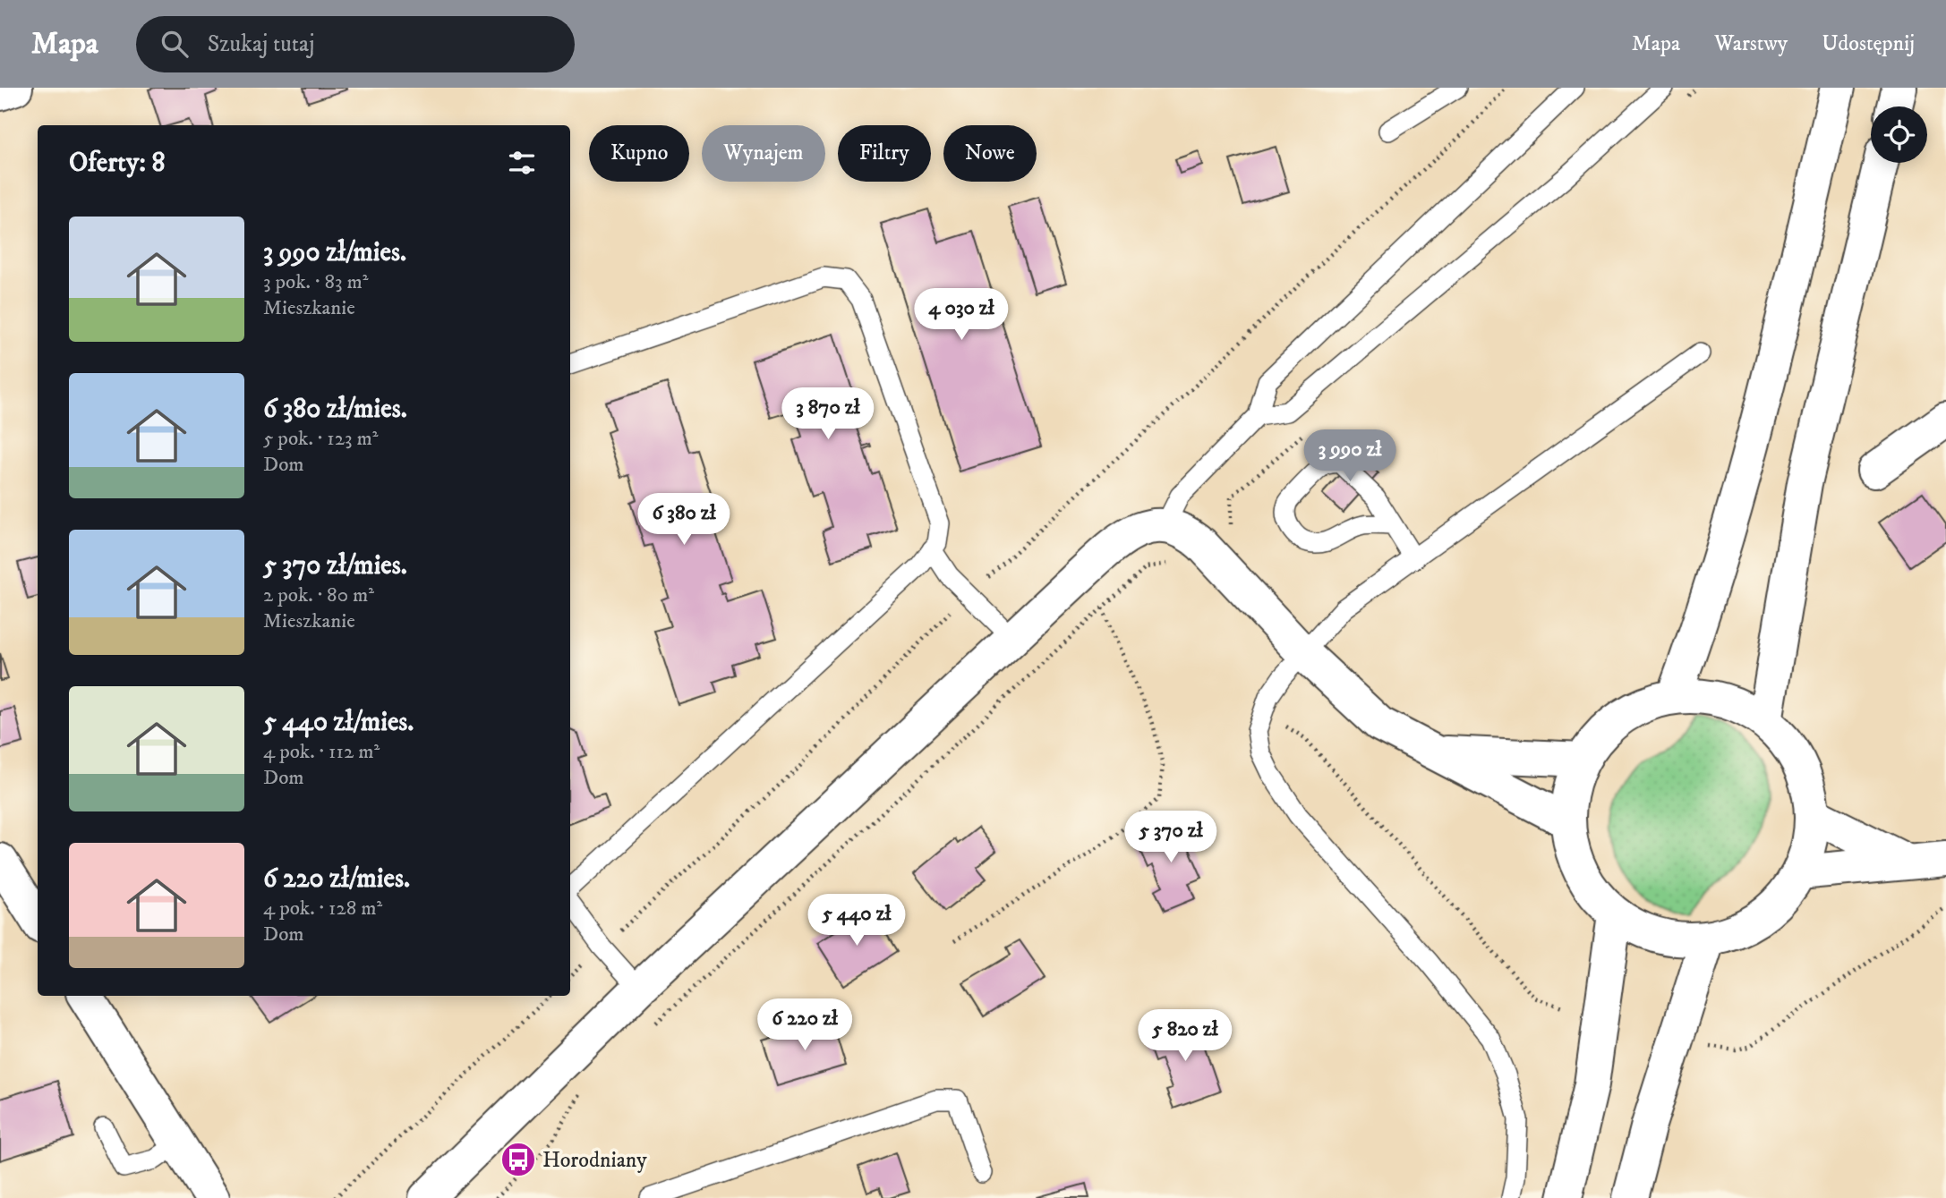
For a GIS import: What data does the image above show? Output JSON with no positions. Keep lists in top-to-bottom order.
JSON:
{
  "places": {
    "bus stop": ["Horodniany"]
  },
  "page": {
    "header": "Mapa",
    "search": "Szukaj tutaj",
    "nav": ["Mapa", "Warstwy", "Udostępnij"],
    "chip": [
      "Kupno",
      "Wynajem",
      "Filtry",
      "Nowe"
    ],
    "heading": "Oferty: 8",
    "list": [
      {
        "name": "3 990 zł/mies.",
        "note": "3 pok. · 83 m² · Mieszkanie"
      },
      {
        "name": "6 380 zł/mies.",
        "note": "5 pok. · 123 m² · Dom"
      },
      {
        "name": "5 370 zł/mies.",
        "note": "2 pok. · 80 m² · Mieszkanie"
      },
      {
        "name": "5 440 zł/mies.",
        "note": "4 pok. · 112 m² · Dom"
      },
      {
        "name": "6 220 zł/mies.",
        "note": "4 pok. · 128 m² · Dom"
      }
    ],
    "price": [
      "4 030 zł",
      "3 870 zł",
      "3 990 zł",
      "6 380 zł",
      "5 370 zł",
      "5 440 zł",
      "6 220 zł",
      "5 820 zł"
    ]
  }
}
